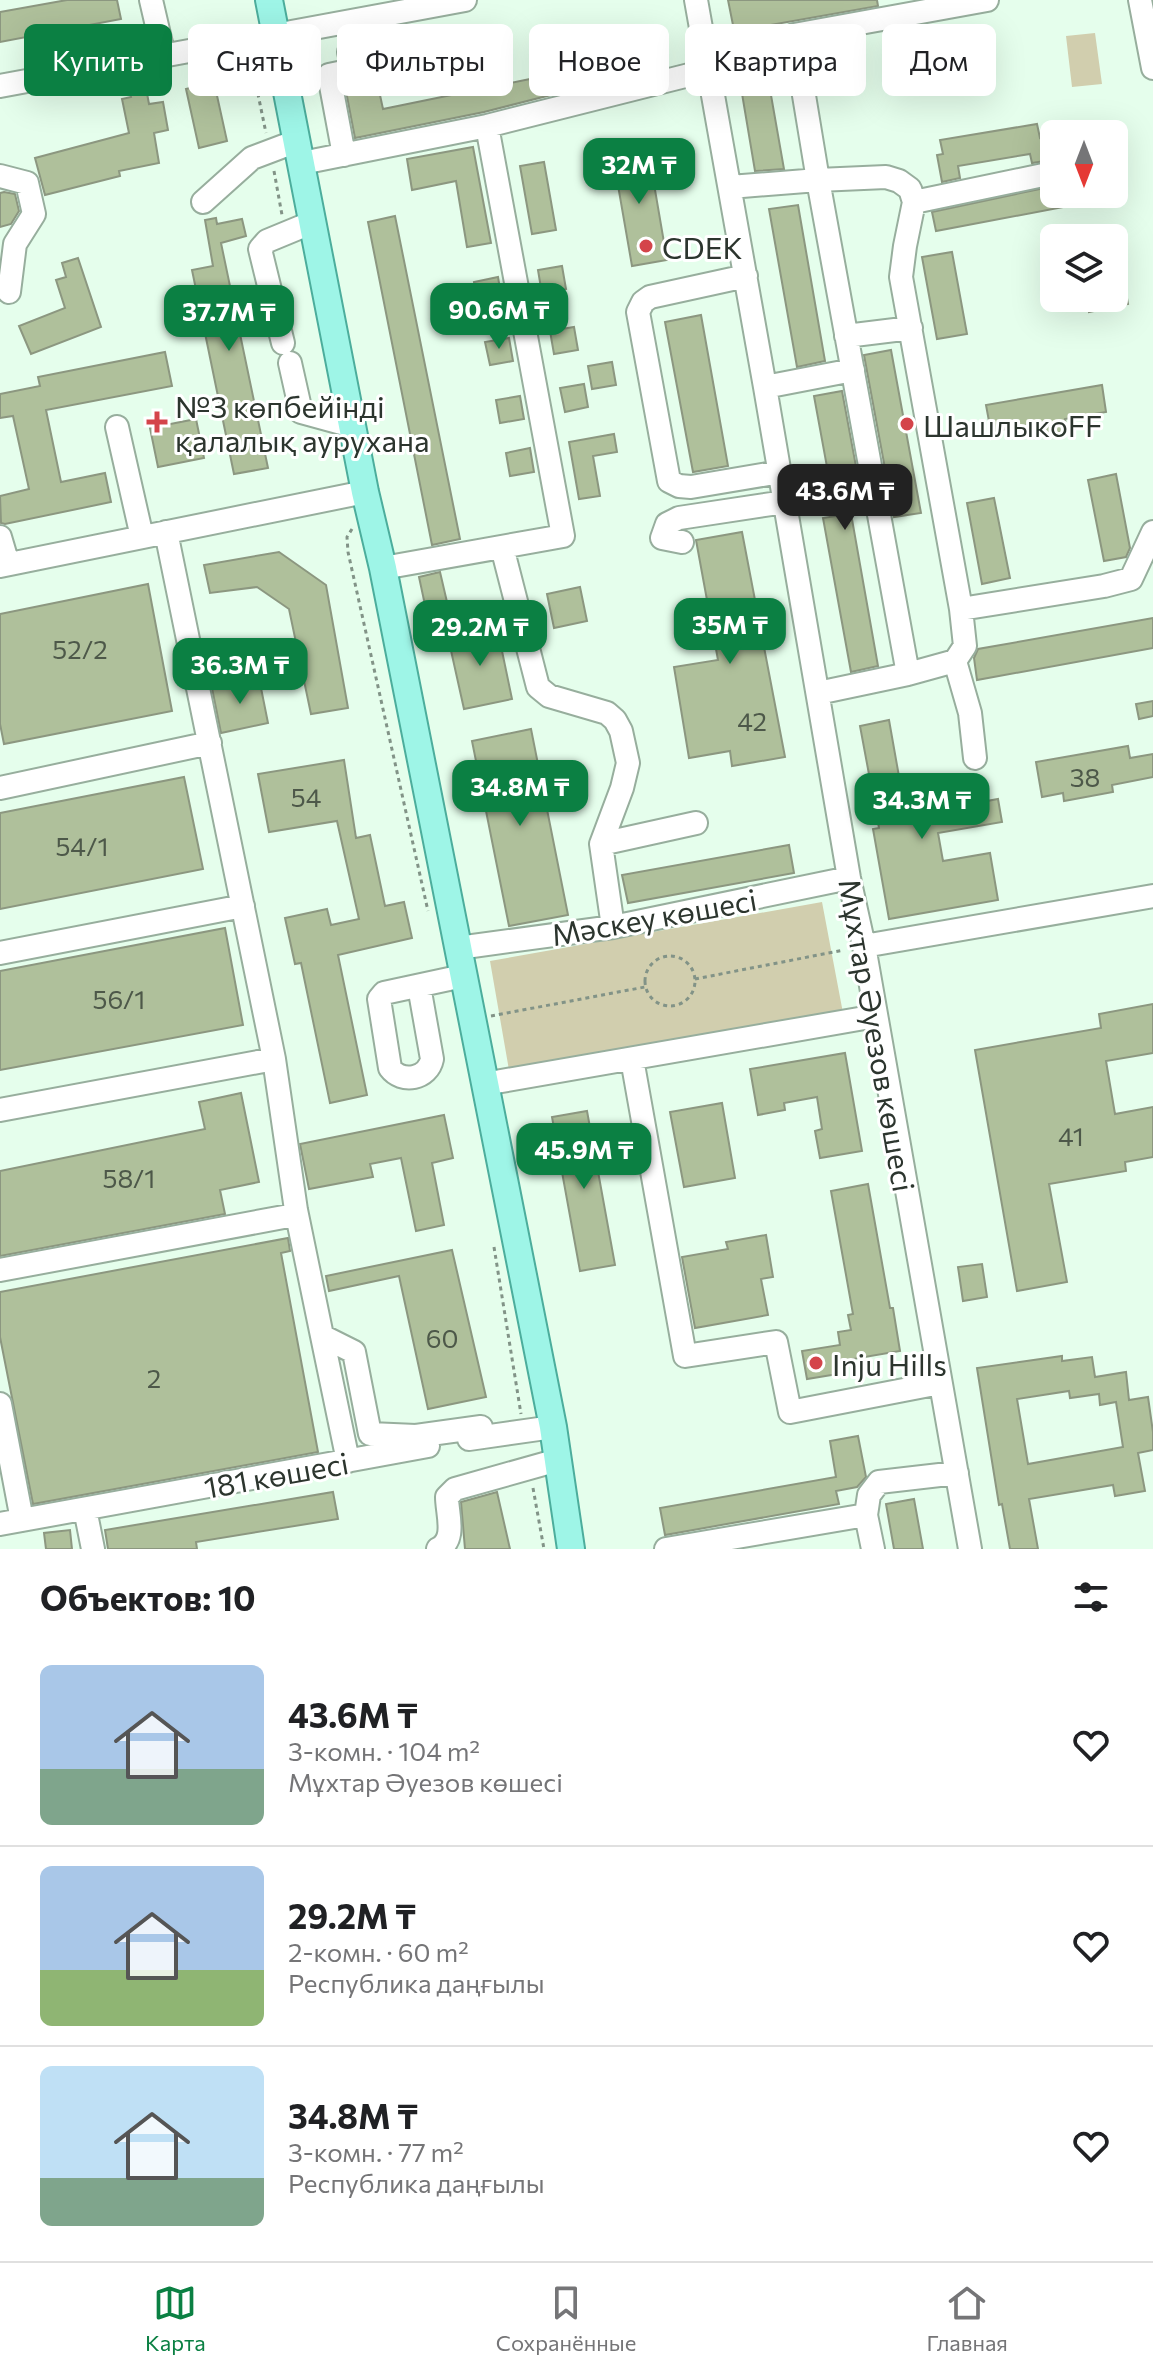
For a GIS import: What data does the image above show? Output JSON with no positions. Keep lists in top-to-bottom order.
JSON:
{
  "streets": {
    "street": ["Мәскеу көшесі", "Мұхтар Әуезов көшесі", "181 көшесі"]
  },
  "crossings": [
    ["Мәскеу көшесі", "Мұхтар Әуезов көшесі"]
  ],
  "places": {
    "other": ["CDEK", "ШашлыкoFF", "Inju Hills"],
    "health": ["№3 көпбейінді қалалық аурухана"]
  },
  "house_numbers": [
    "52/2",
    "42",
    "38",
    "54",
    "54/1",
    "56/1",
    "41",
    "58/1",
    "60",
    "2"
  ],
  "north": "bottom",
  "page": {
    "chip": [
      "Купить",
      "Снять",
      "Фильтры",
      "Новое",
      "Квартира",
      "Дом"
    ],
    "price": [
      "32M ₸",
      "90.6M ₸",
      "37.7M ₸",
      "43.6M ₸",
      "35M ₸",
      "29.2M ₸",
      "36.3M ₸",
      "34.8M ₸",
      "34.3M ₸",
      "45.9M ₸"
    ],
    "heading": "Объектов: 10",
    "list": [
      {
        "name": "43.6M ₸",
        "note": "3-комн. · 104 m² · Мұхтар Әуезов көшесі"
      },
      {
        "name": "29.2M ₸",
        "note": "2-комн. · 60 m² · Республика даңғылы"
      },
      {
        "name": "34.8M ₸",
        "note": "3-комн. · 77 m² · Республика даңғылы"
      }
    ],
    "tabs": ["Карта", "Сохранённые", "Главная"]
  }
}
